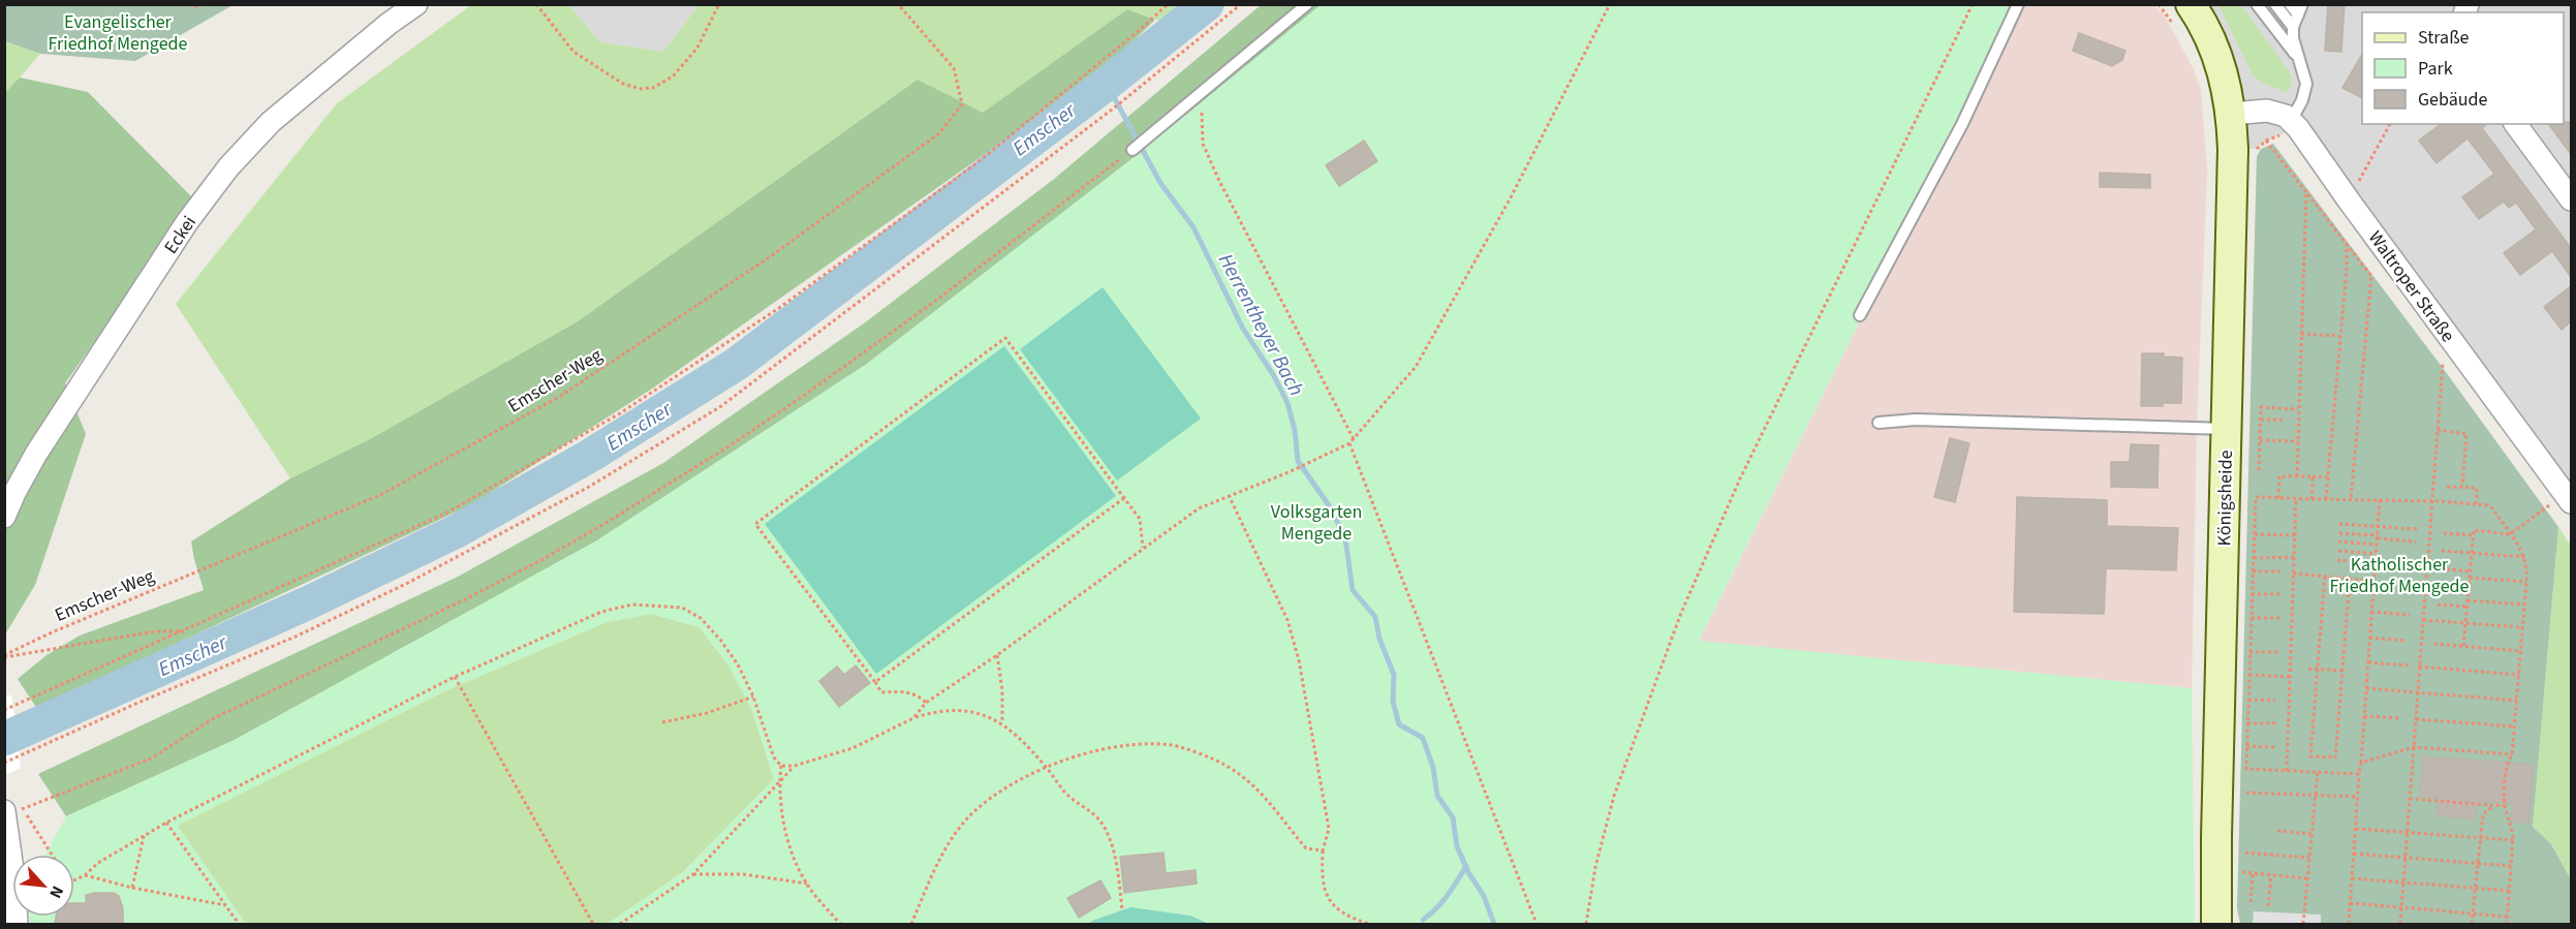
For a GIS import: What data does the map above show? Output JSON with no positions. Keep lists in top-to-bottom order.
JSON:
{
  "streets": {
    "main road": ["Königsheide"],
    "street": ["Eckei", "Waltroper Straße"],
    "path": ["Emscher-Weg"]
  },
  "water": ["Emscher", "Herrentheyer Bach"],
  "parks": ["Evangelischer Friedhof Mengede", "Volksgarten Mengede", "Katholischer Friedhof Mengede"],
  "legend": ["Straße", "Park", "Gebäude"],
  "north": "bottom right"
}
